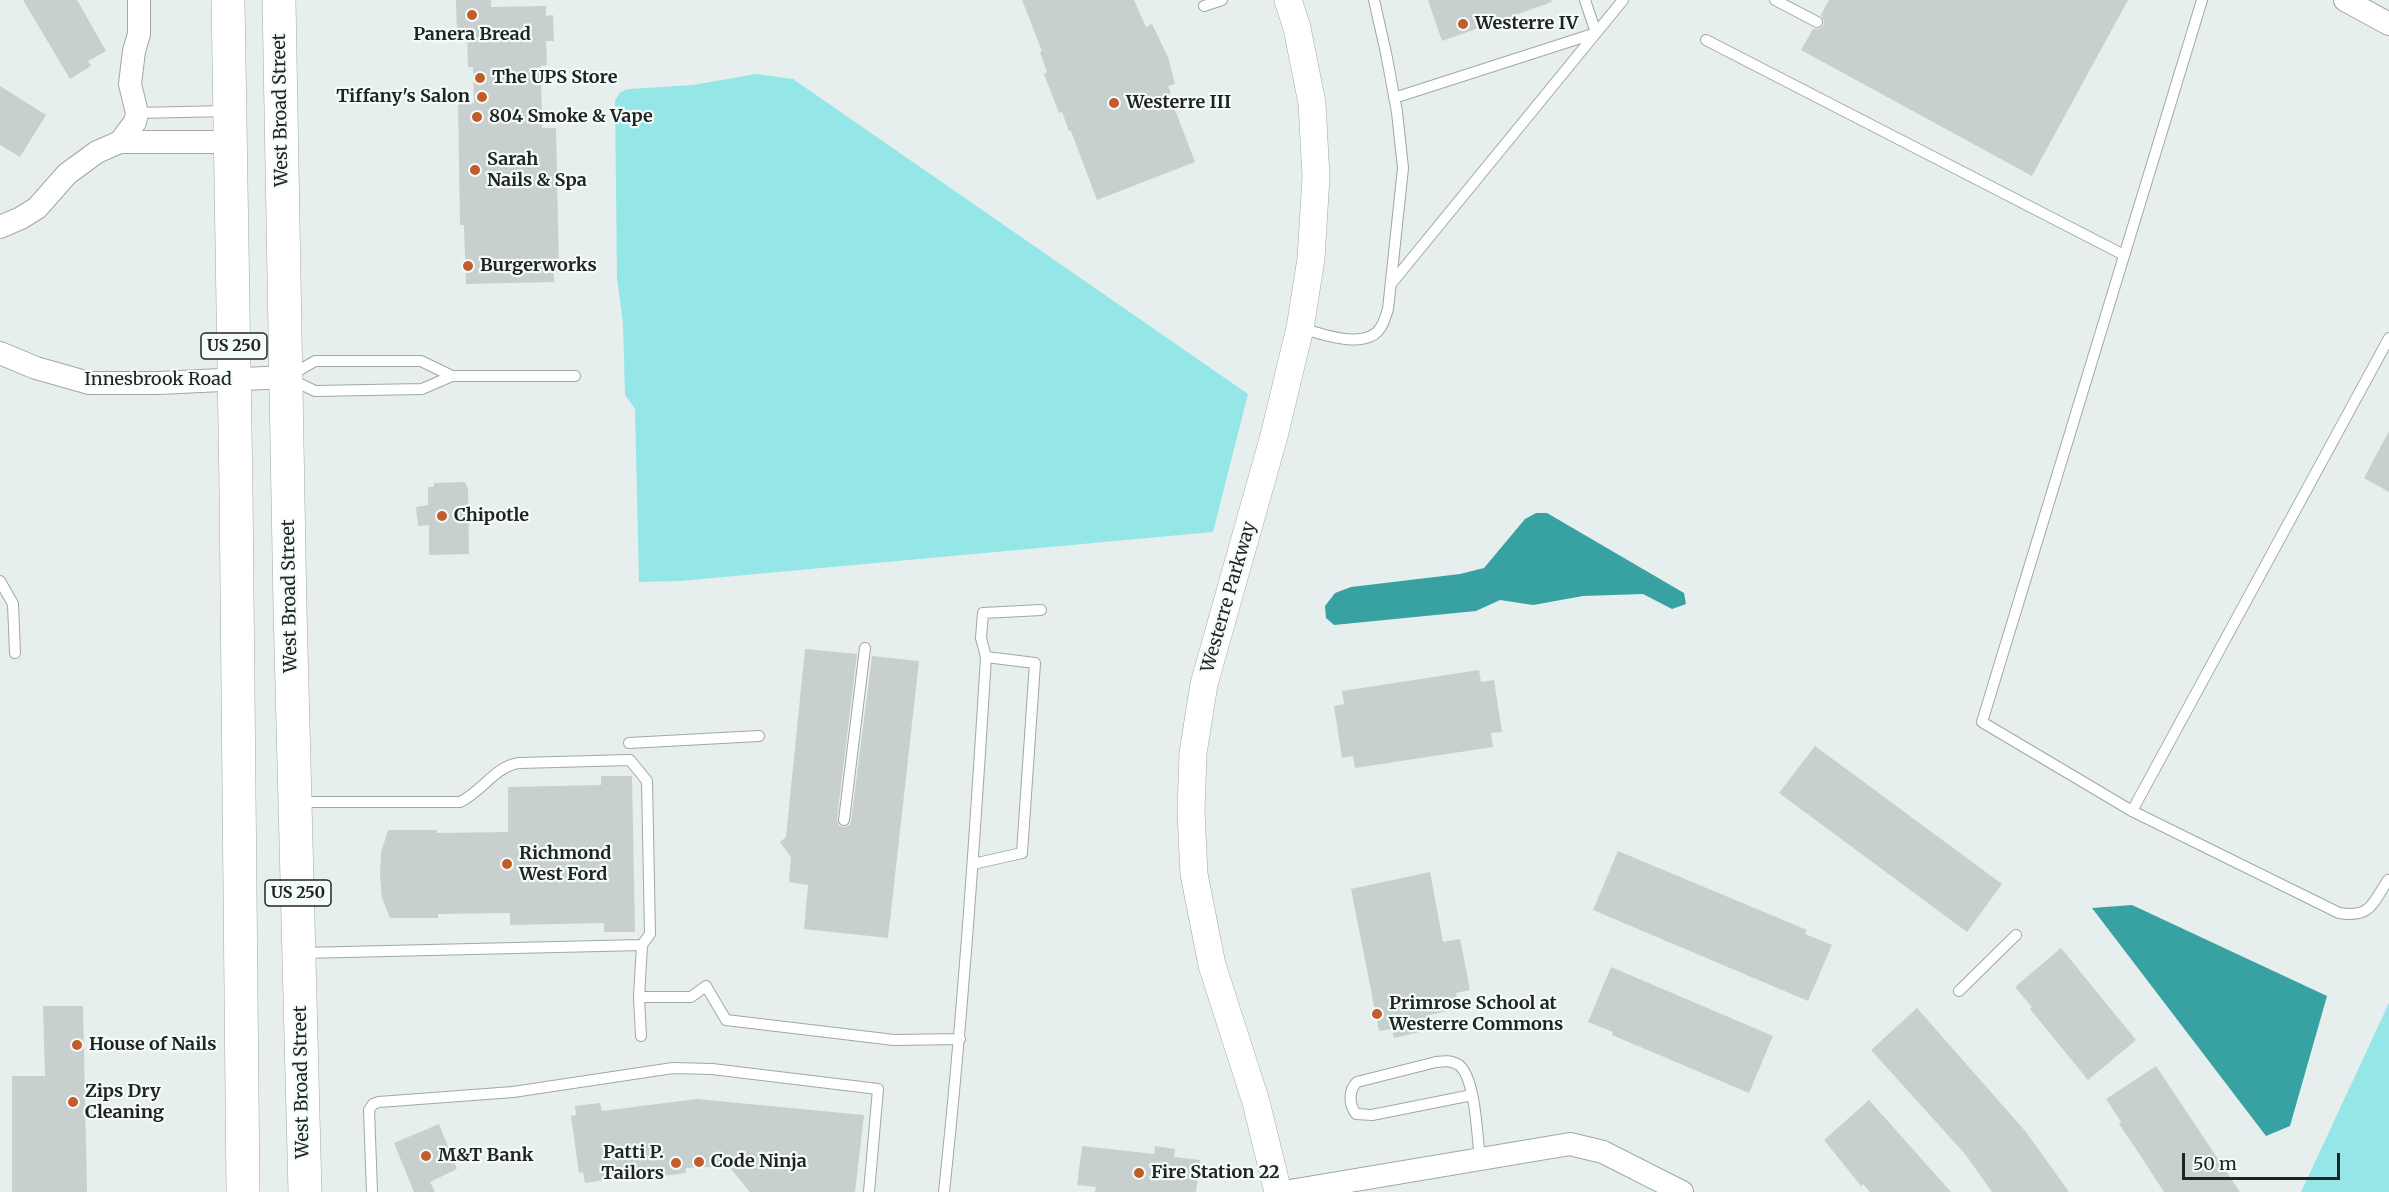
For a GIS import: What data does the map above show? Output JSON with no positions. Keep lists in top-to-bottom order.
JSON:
{
  "streets": {
    "main road": ["West Broad Street", "US 250"],
    "street": ["Innesbrook Road", "Westerre Parkway"]
  },
  "crossings": [
    ["West Broad Street", "Innesbrook Road"],
    ["US 250", "Innesbrook Road"]
  ],
  "places": [
    "Panera Bread",
    "Westerre IV",
    "The UPS Store",
    "Tiffany's Salon",
    "Westerre III",
    "804 Smoke & Vape",
    "Sarah Nails & Spa",
    "Burgerworks",
    "Chipotle",
    "Richmond West Ford",
    "Primrose School at Westerre Commons",
    "House of Nails",
    "Zips Dry Cleaning",
    "M&T Bank",
    "Code Ninja",
    "Patti P. Tailors",
    "Fire Station 22"
  ],
  "scale_bar": "50 m"
}
